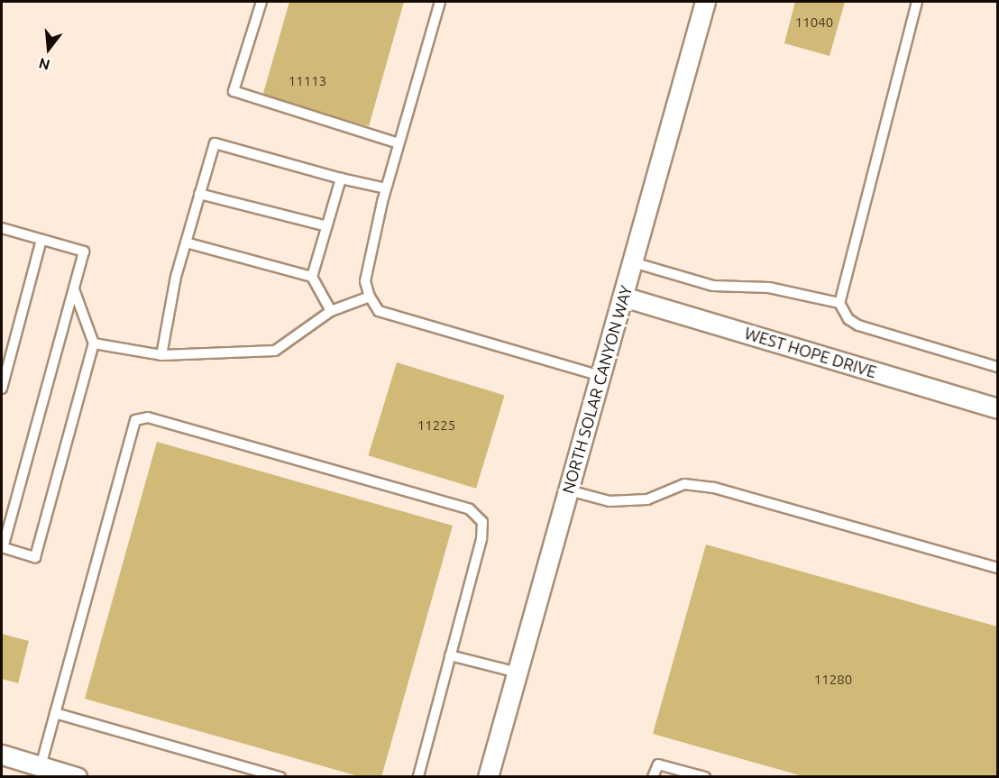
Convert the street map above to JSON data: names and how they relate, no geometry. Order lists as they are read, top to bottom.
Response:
{
  "streets": {
    "street": ["WEST HOPE DRIVE", "NORTH SOLAR CANYON WAY"]
  },
  "crossings": [
    ["WEST HOPE DRIVE", "NORTH SOLAR CANYON WAY"]
  ],
  "house_numbers": [
    "11040",
    "11113",
    "11225",
    "11280"
  ],
  "north": "bottom"
}
